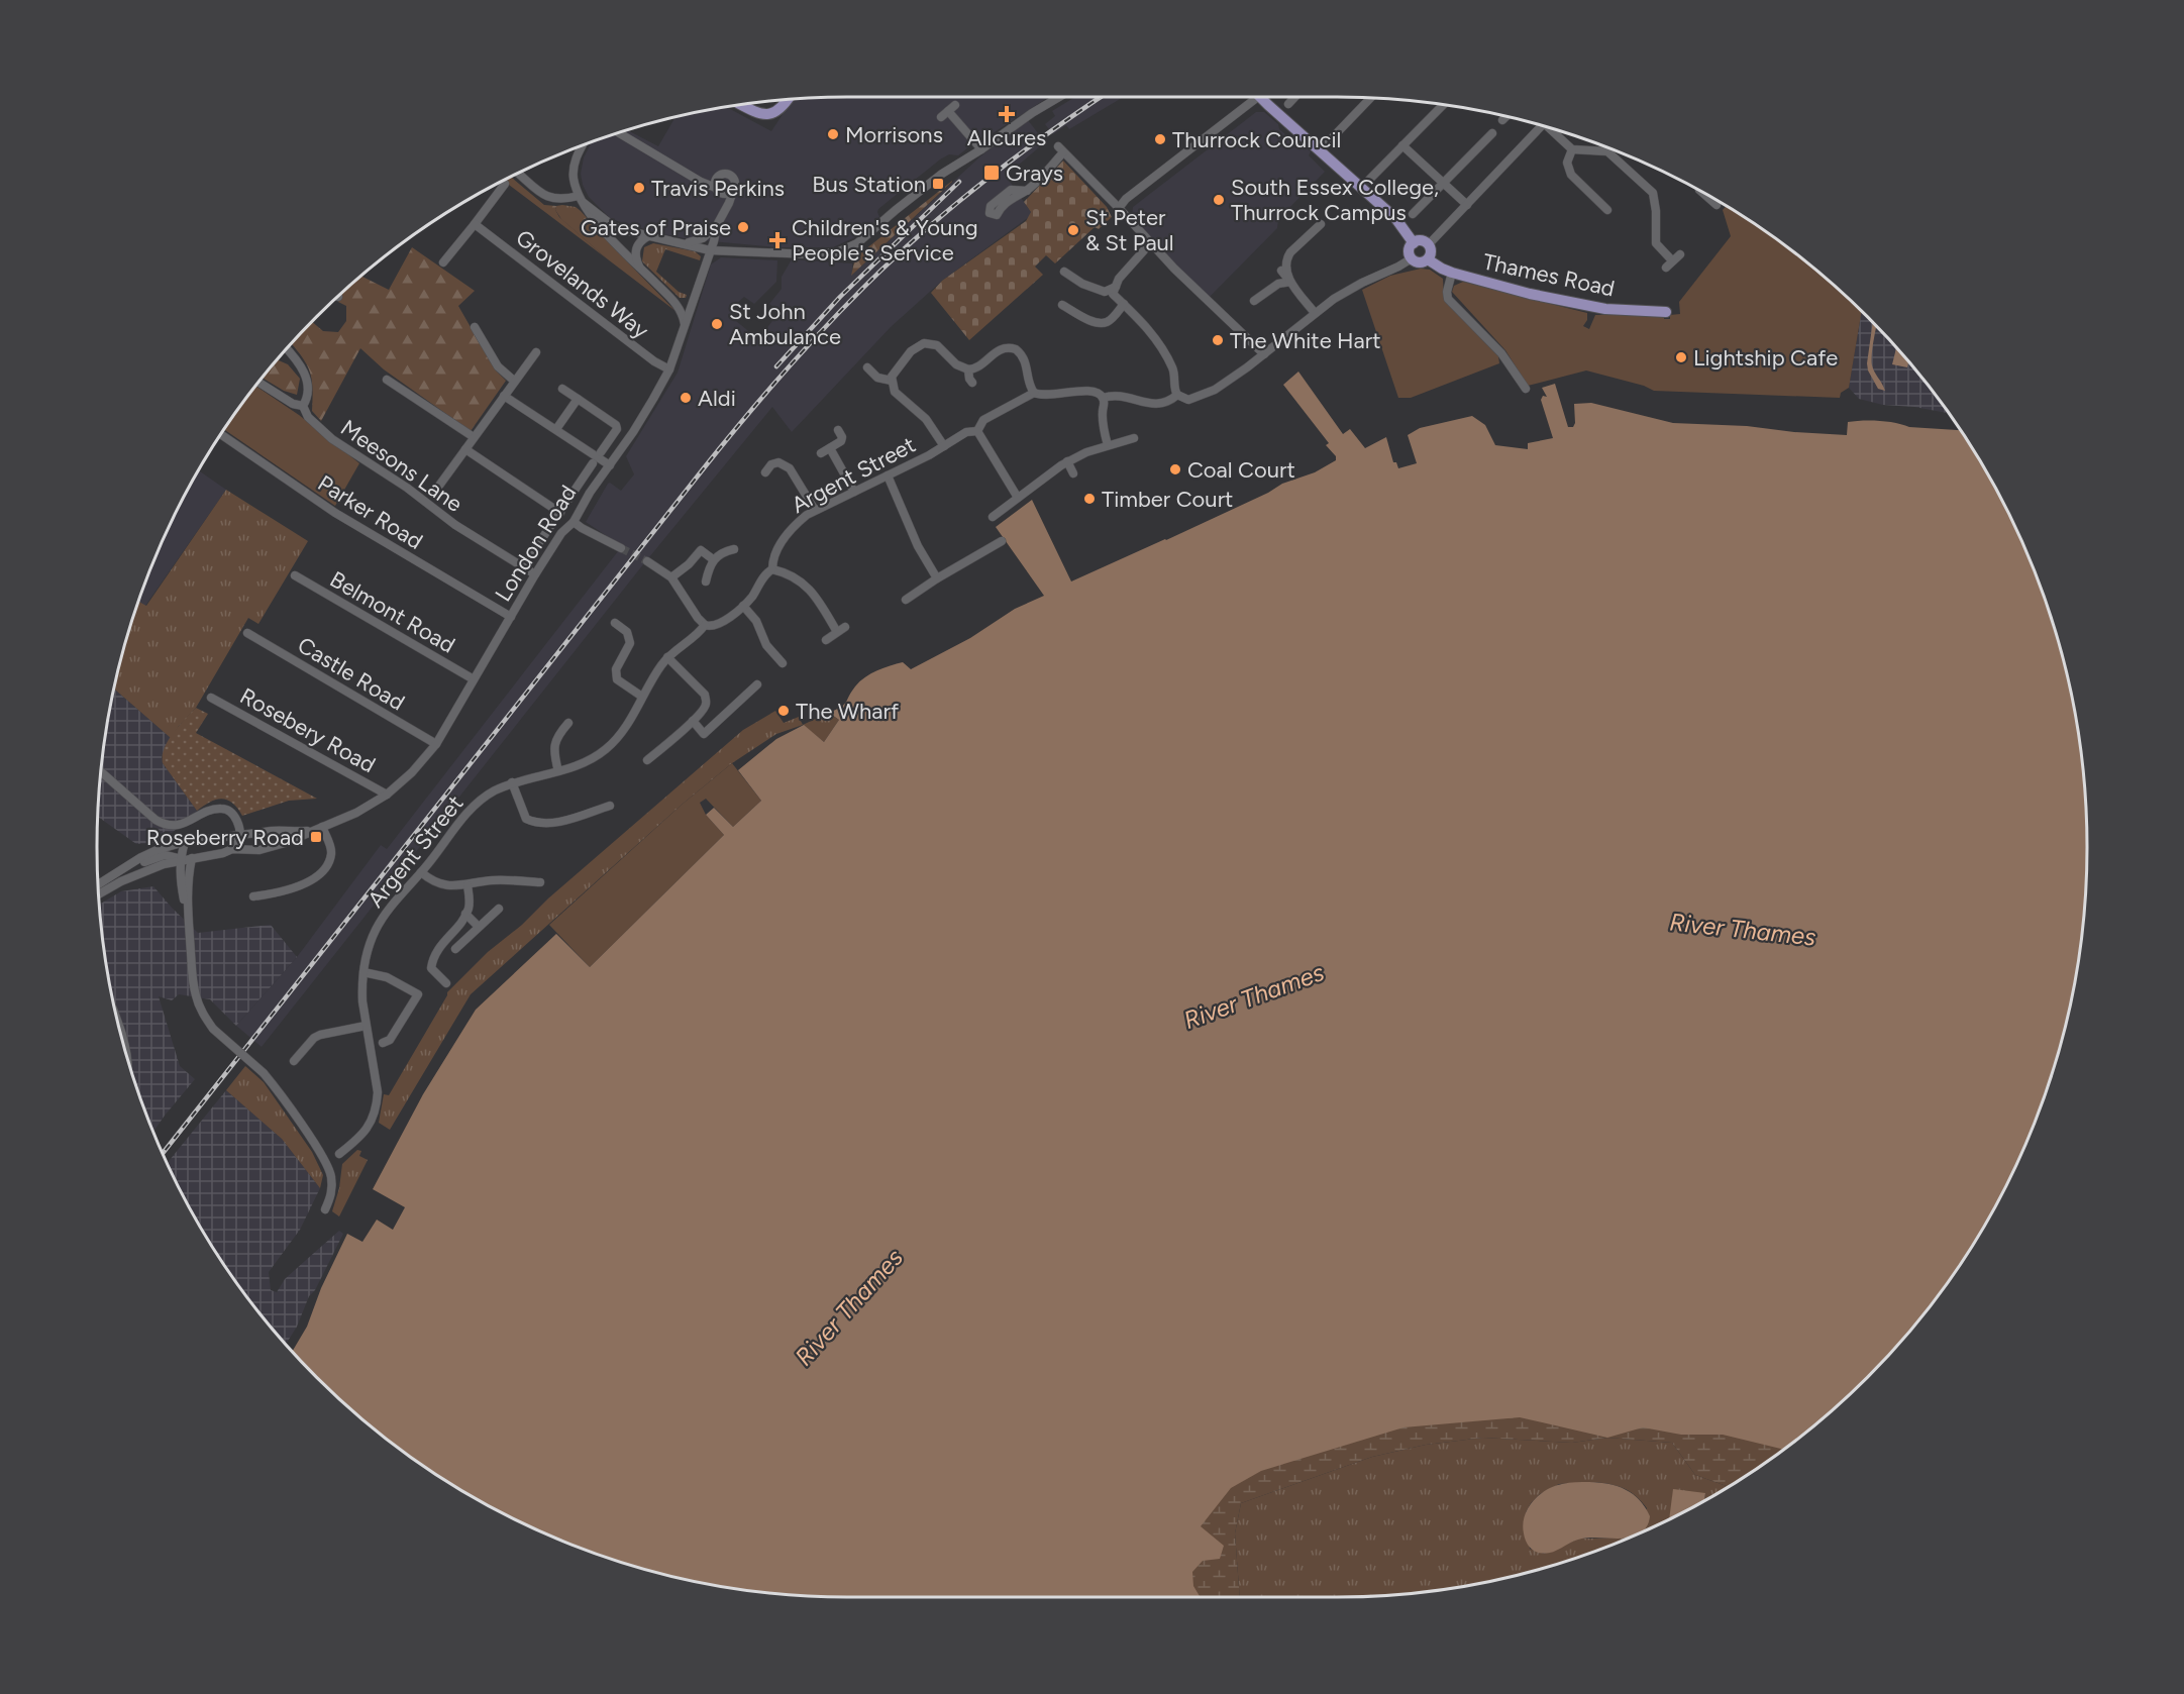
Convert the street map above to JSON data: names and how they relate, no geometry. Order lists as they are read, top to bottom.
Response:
{
  "streets": {
    "main road": ["Thames Road"],
    "street": [
      "Grovelands Way",
      "Meesons Lane",
      "Argent Street",
      "Parker Road",
      "London Road",
      "Belmont Road",
      "Castle Road",
      "Rosebery Road"
    ]
  },
  "crossings": [
    ["Grovelands Way", "London Road"],
    ["Meesons Lane", "London Road"],
    ["Parker Road", "London Road"],
    ["London Road", "Belmont Road"],
    ["London Road", "Castle Road"],
    ["London Road", "Rosebery Road"]
  ],
  "water": ["River Thames"],
  "places": {
    "health": ["Allcures", "Children's & Young People's Service"],
    "other": [
      "Morrisons",
      "Thurrock Council",
      "Travis Perkins",
      "South Essex College, Thurrock Campus",
      "Gates of Praise",
      "St Peter & St Paul",
      "St John Ambulance",
      "The White Hart",
      "Lightship Cafe",
      "Aldi",
      "Coal Court",
      "Timber Court",
      "The Wharf"
    ],
    "transit": ["Grays", "Bus Station", "Roseberry Road"]
  }
}
